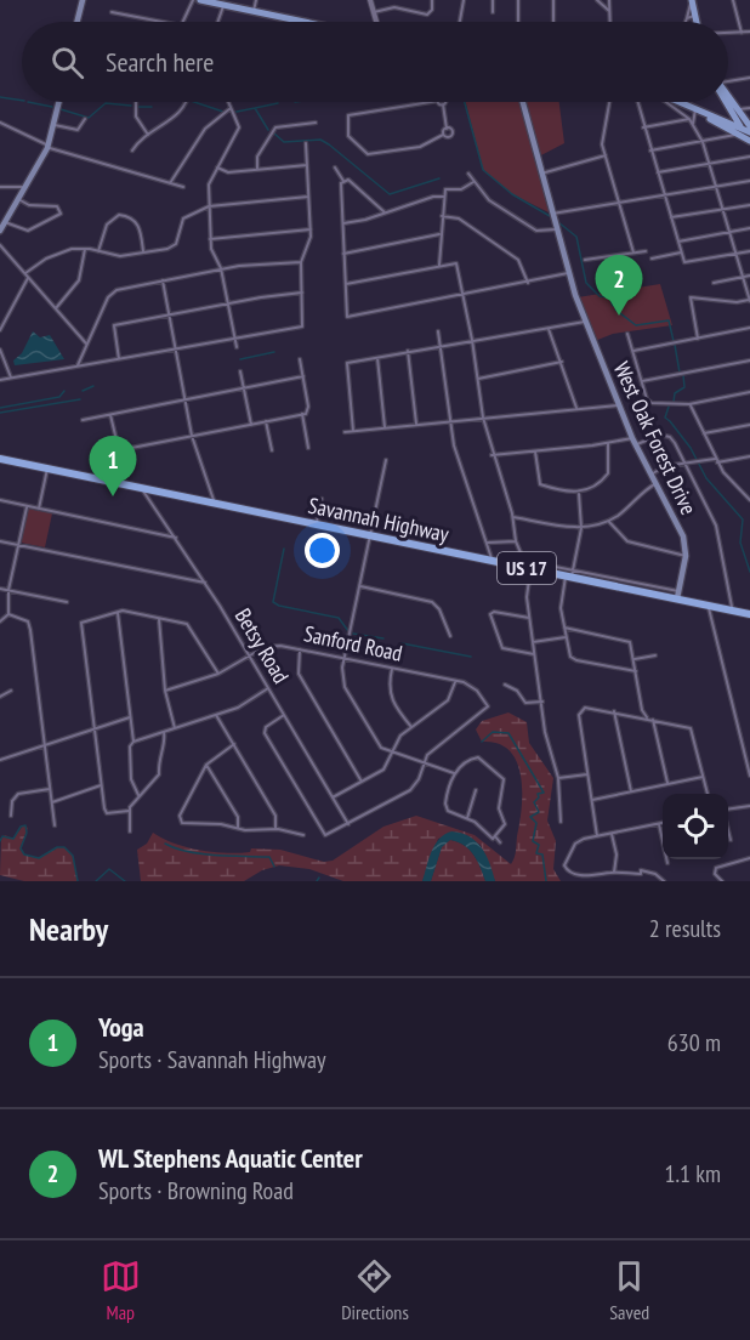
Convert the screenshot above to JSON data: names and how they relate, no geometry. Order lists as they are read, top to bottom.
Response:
{
  "streets": {
    "highway": ["Savannah Highway", "US 17"],
    "main road": ["West Oak Forest Drive"],
    "street": ["Sanford Road", "Betsy Road"]
  },
  "crossings": [
    ["West Oak Forest Drive", "Savannah Highway"],
    ["Savannah Highway", "Betsy Road"],
    ["Sanford Road", "Betsy Road"]
  ],
  "page": {
    "search": "Search here",
    "pins": ["2", "1"],
    "heading": ["Nearby", "2 results"],
    "list": [
      {
        "mark": "1",
        "name": "Yoga",
        "note": "Sports · Savannah Highway",
        "value": "630 m"
      },
      {
        "mark": "2",
        "name": "WL Stephens Aquatic Center",
        "note": "Sports · Browning Road",
        "value": "1.1 km"
      }
    ],
    "nav": ["Map", "Directions", "Saved"]
  }
}
